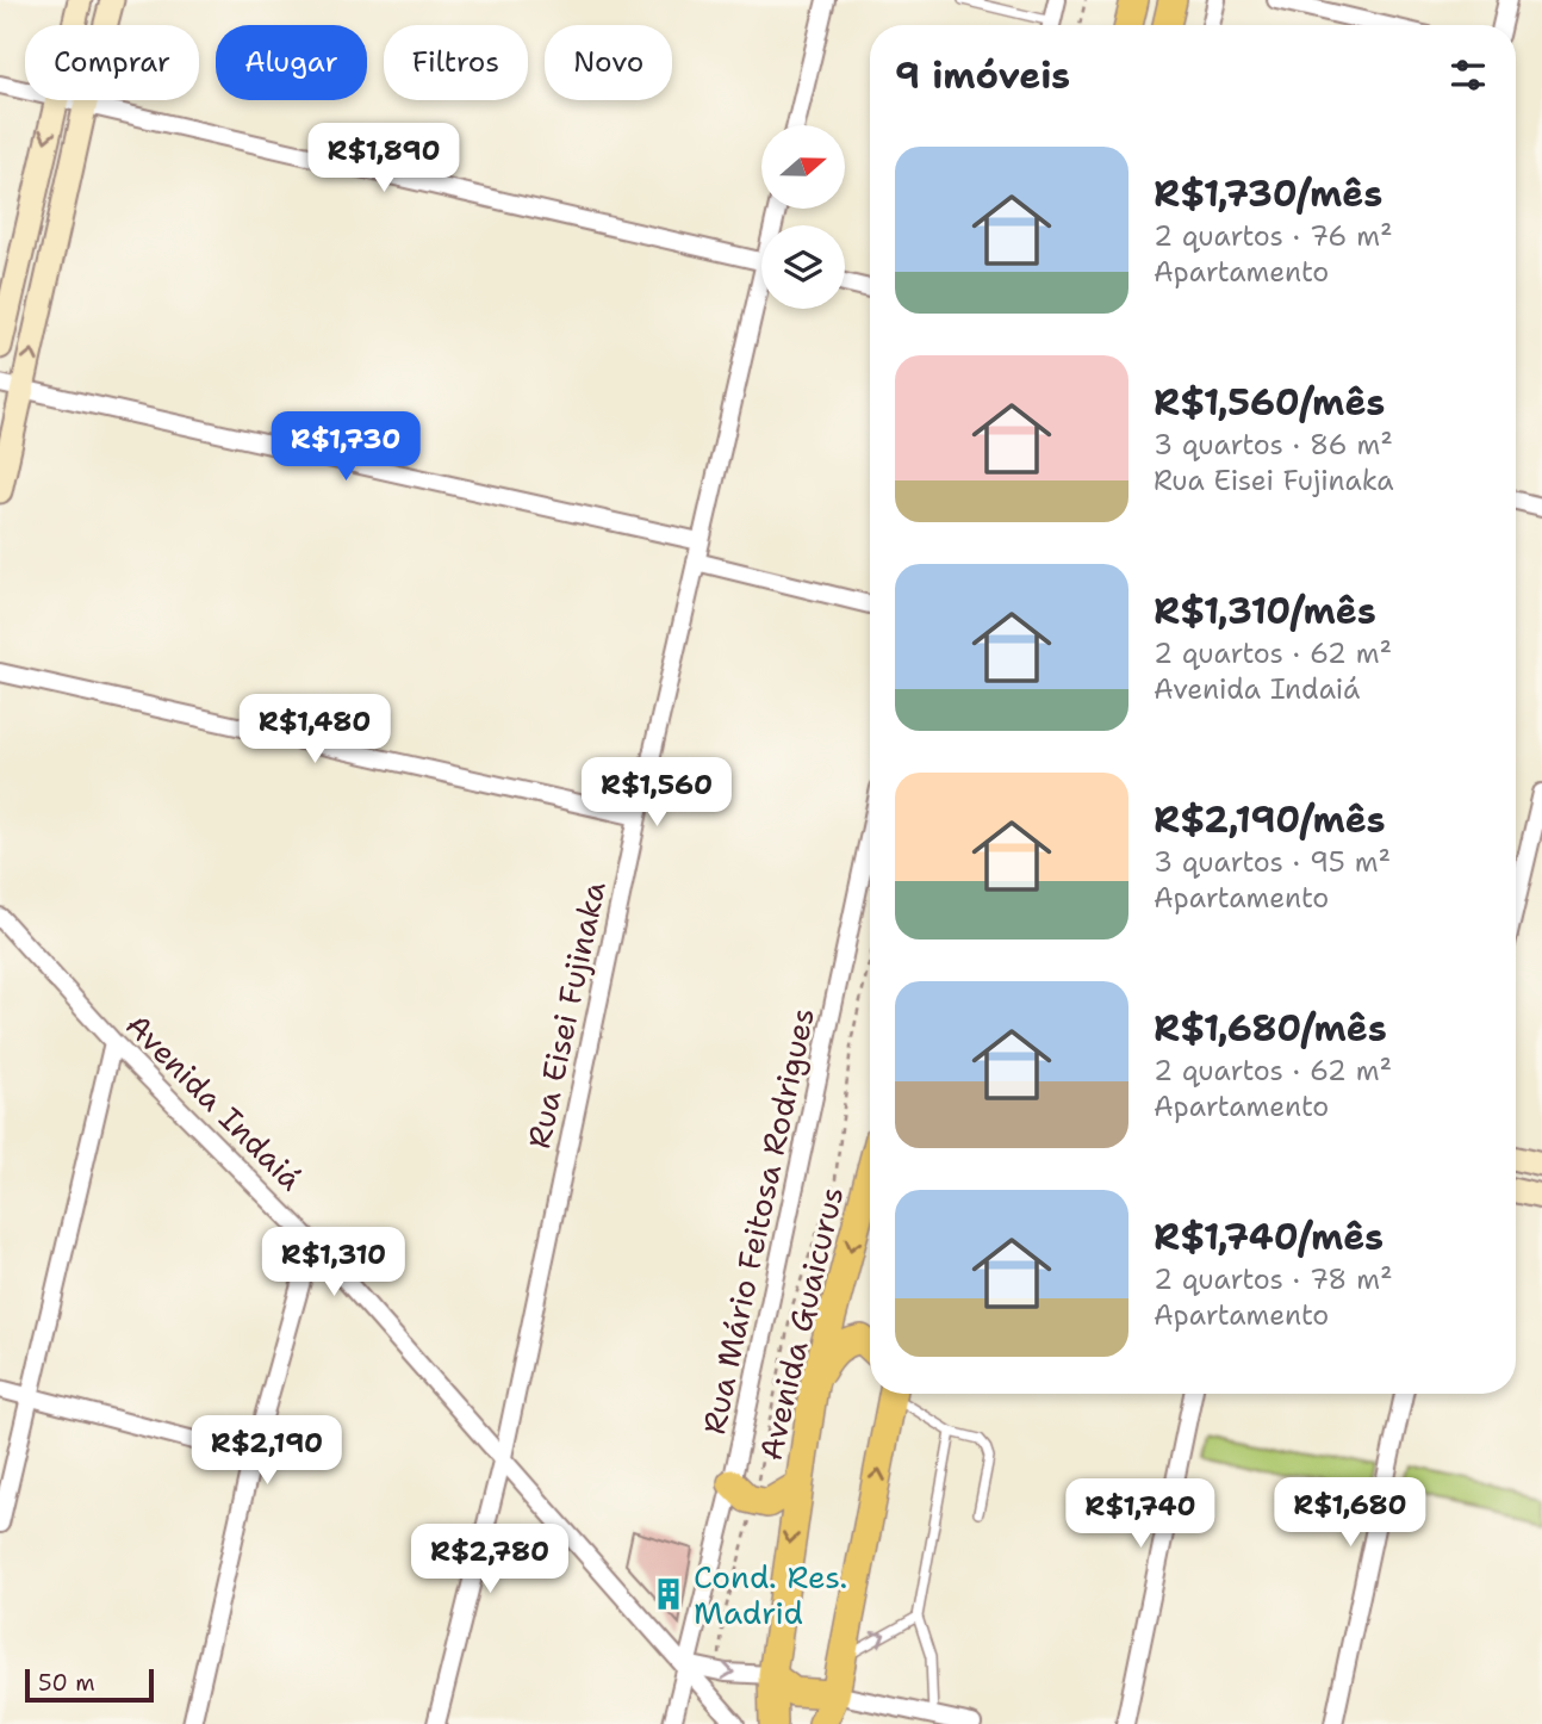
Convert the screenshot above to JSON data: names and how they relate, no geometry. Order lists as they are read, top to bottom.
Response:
{
  "streets": {
    "main road": ["Avenida Guaicurus"],
    "street": ["Rua Eisei Fujinaka", "Avenida Indaiá", "Rua Mário Feitosa Rodrigues"]
  },
  "crossings": [
    ["Rua Eisei Fujinaka", "Avenida Indaiá"],
    ["Avenida Indaiá", "Rua Mário Feitosa Rodrigues"]
  ],
  "places": {
    "building": ["Cond. Res. Madrid"]
  },
  "scale_bar": "50 m",
  "north": "right",
  "page": {
    "chip": [
      "Comprar",
      "Alugar",
      "Filtros",
      "Novo"
    ],
    "heading": "9 imóveis",
    "price": [
      "R$1,890",
      "R$1,730",
      "R$1,480",
      "R$1,560",
      "R$1,310",
      "R$2,190",
      "R$1,680",
      "R$1,740",
      "R$2,780"
    ],
    "list": [
      {
        "name": "R$1,730/mês",
        "note": "2 quartos · 76 m² · Apartamento"
      },
      {
        "name": "R$1,560/mês",
        "note": "3 quartos · 86 m² · Rua Eisei Fujinaka"
      },
      {
        "name": "R$1,310/mês",
        "note": "2 quartos · 62 m² · Avenida Indaiá"
      },
      {
        "name": "R$2,190/mês",
        "note": "3 quartos · 95 m² · Apartamento"
      },
      {
        "name": "R$1,680/mês",
        "note": "2 quartos · 62 m² · Apartamento"
      },
      {
        "name": "R$1,740/mês",
        "note": "2 quartos · 78 m² · Apartamento"
      }
    ],
    "scale": "50 m"
  }
}
